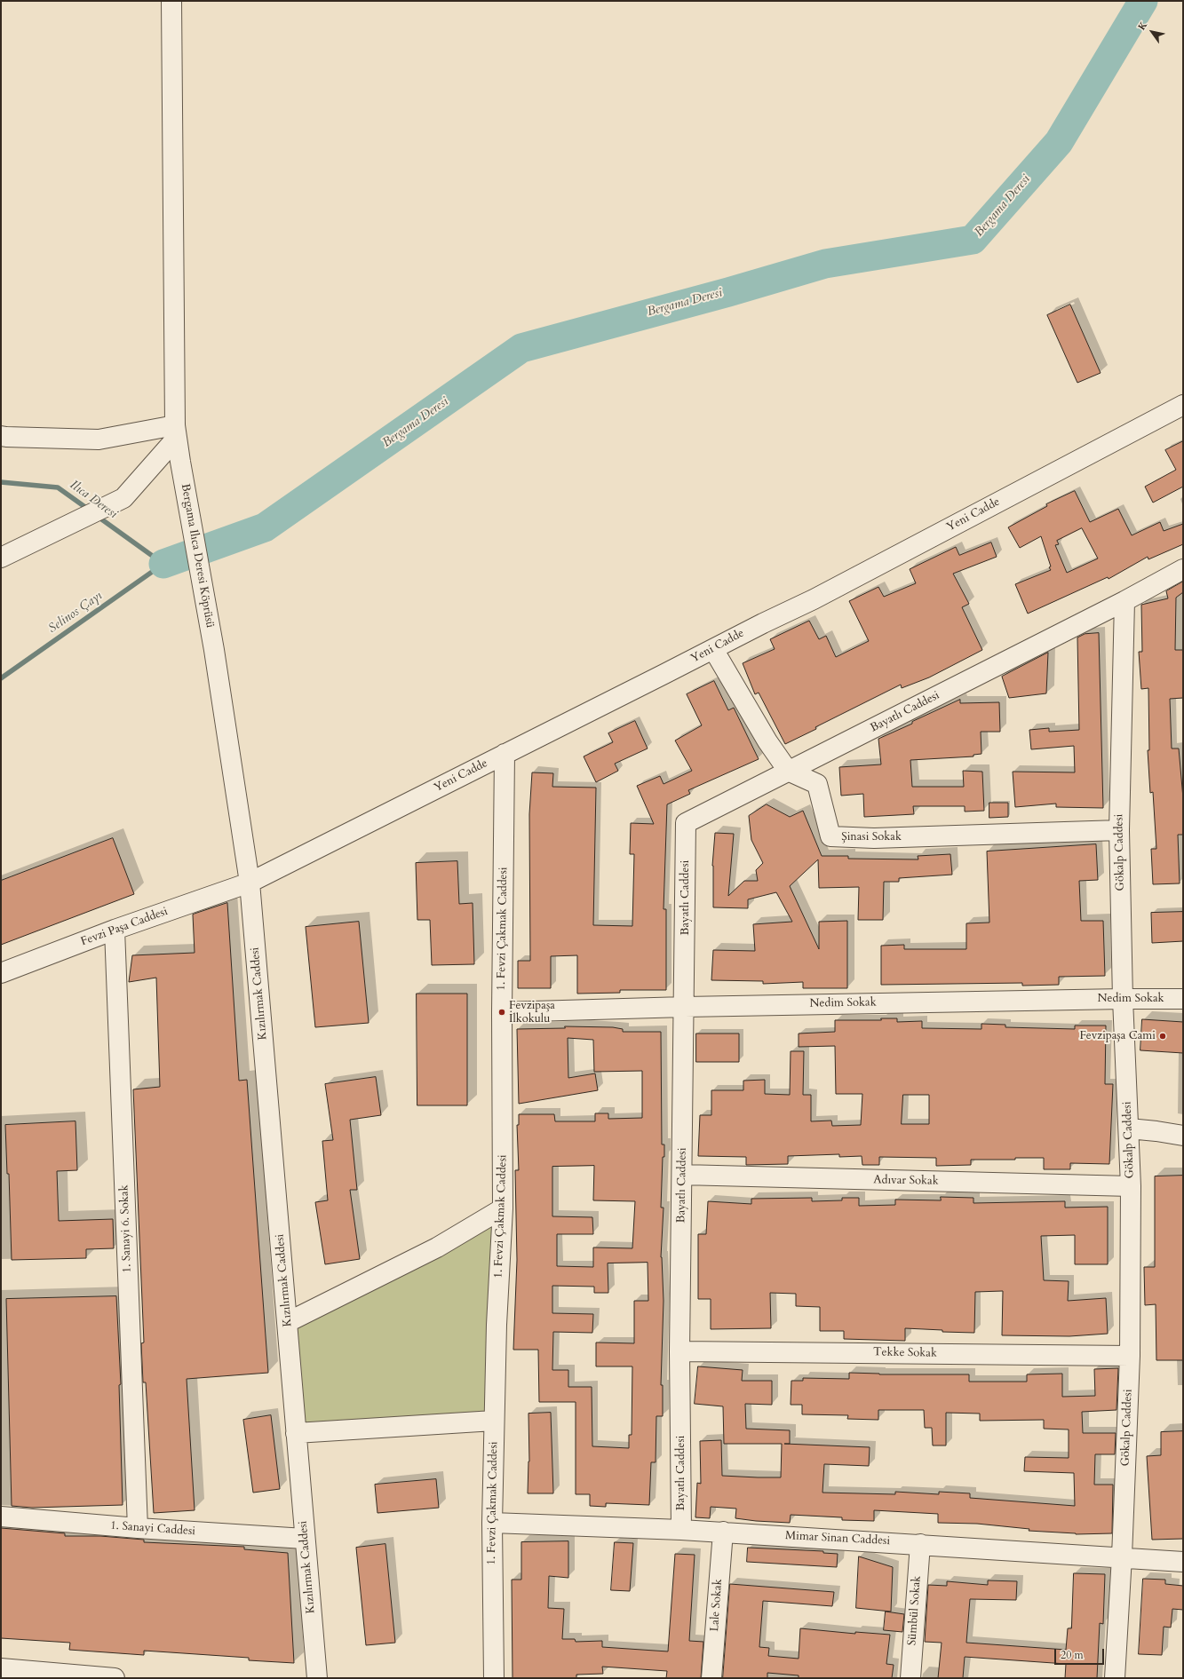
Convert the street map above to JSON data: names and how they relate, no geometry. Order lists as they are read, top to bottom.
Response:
{
  "streets": {
    "street": [
      "Yeni Cadde",
      "Bergama Ilıca Deresi Köprüsü",
      "Bayatlı Caddesi",
      "Şinasi Sokak",
      "Gökalp Caddesi",
      "Fevzi Paşa Caddesi",
      "1. Fevzi Çakmak Caddesi",
      "Kızılırmak Caddesi",
      "Nedim Sokak",
      "Adıvar Sokak",
      "1. Sanayi 6. Sokak",
      "Tekke Sokak",
      "1. Sanayi Caddesi",
      "Mimar Sinan Caddesi",
      "Lale Sokak",
      "Sümbül Sokak"
    ]
  },
  "crossings": [
    ["Yeni Cadde", "Bergama Ilıca Deresi Köprüsü"],
    ["Yeni Cadde", "Fevzi Paşa Caddesi"],
    ["Yeni Cadde", "1. Fevzi Çakmak Caddesi"],
    ["Yeni Cadde", "Kızılırmak Caddesi"],
    ["Bergama Ilıca Deresi Köprüsü", "Fevzi Paşa Caddesi"],
    ["Bergama Ilıca Deresi Köprüsü", "Kızılırmak Caddesi"],
    ["Bayatlı Caddesi", "Şinasi Sokak"],
    ["Bayatlı Caddesi", "Gökalp Caddesi"],
    ["Bayatlı Caddesi", "Nedim Sokak"],
    ["Bayatlı Caddesi", "Adıvar Sokak"],
    ["Bayatlı Caddesi", "Tekke Sokak"],
    ["Bayatlı Caddesi", "Mimar Sinan Caddesi"],
    ["Şinasi Sokak", "Gökalp Caddesi"],
    ["Gökalp Caddesi", "Nedim Sokak"],
    ["Gökalp Caddesi", "Adıvar Sokak"],
    ["Gökalp Caddesi", "Tekke Sokak"],
    ["Gökalp Caddesi", "Mimar Sinan Caddesi"],
    ["Fevzi Paşa Caddesi", "Kızılırmak Caddesi"],
    ["Fevzi Paşa Caddesi", "1. Sanayi 6. Sokak"],
    ["1. Fevzi Çakmak Caddesi", "Nedim Sokak"],
    ["1. Fevzi Çakmak Caddesi", "Mimar Sinan Caddesi"],
    ["Kızılırmak Caddesi", "1. Sanayi Caddesi"],
    ["1. Sanayi 6. Sokak", "1. Sanayi Caddesi"],
    ["Mimar Sinan Caddesi", "Lale Sokak"],
    ["Mimar Sinan Caddesi", "Sümbül Sokak"]
  ],
  "water": ["Bergama Deresi", "Ilıca Deresi", "Selinos Çayı"],
  "places": ["Fevzipaşa İlkokulu", "Fevzipaşa Cami"],
  "scale_bar": "20 m",
  "north": "top left"
}
